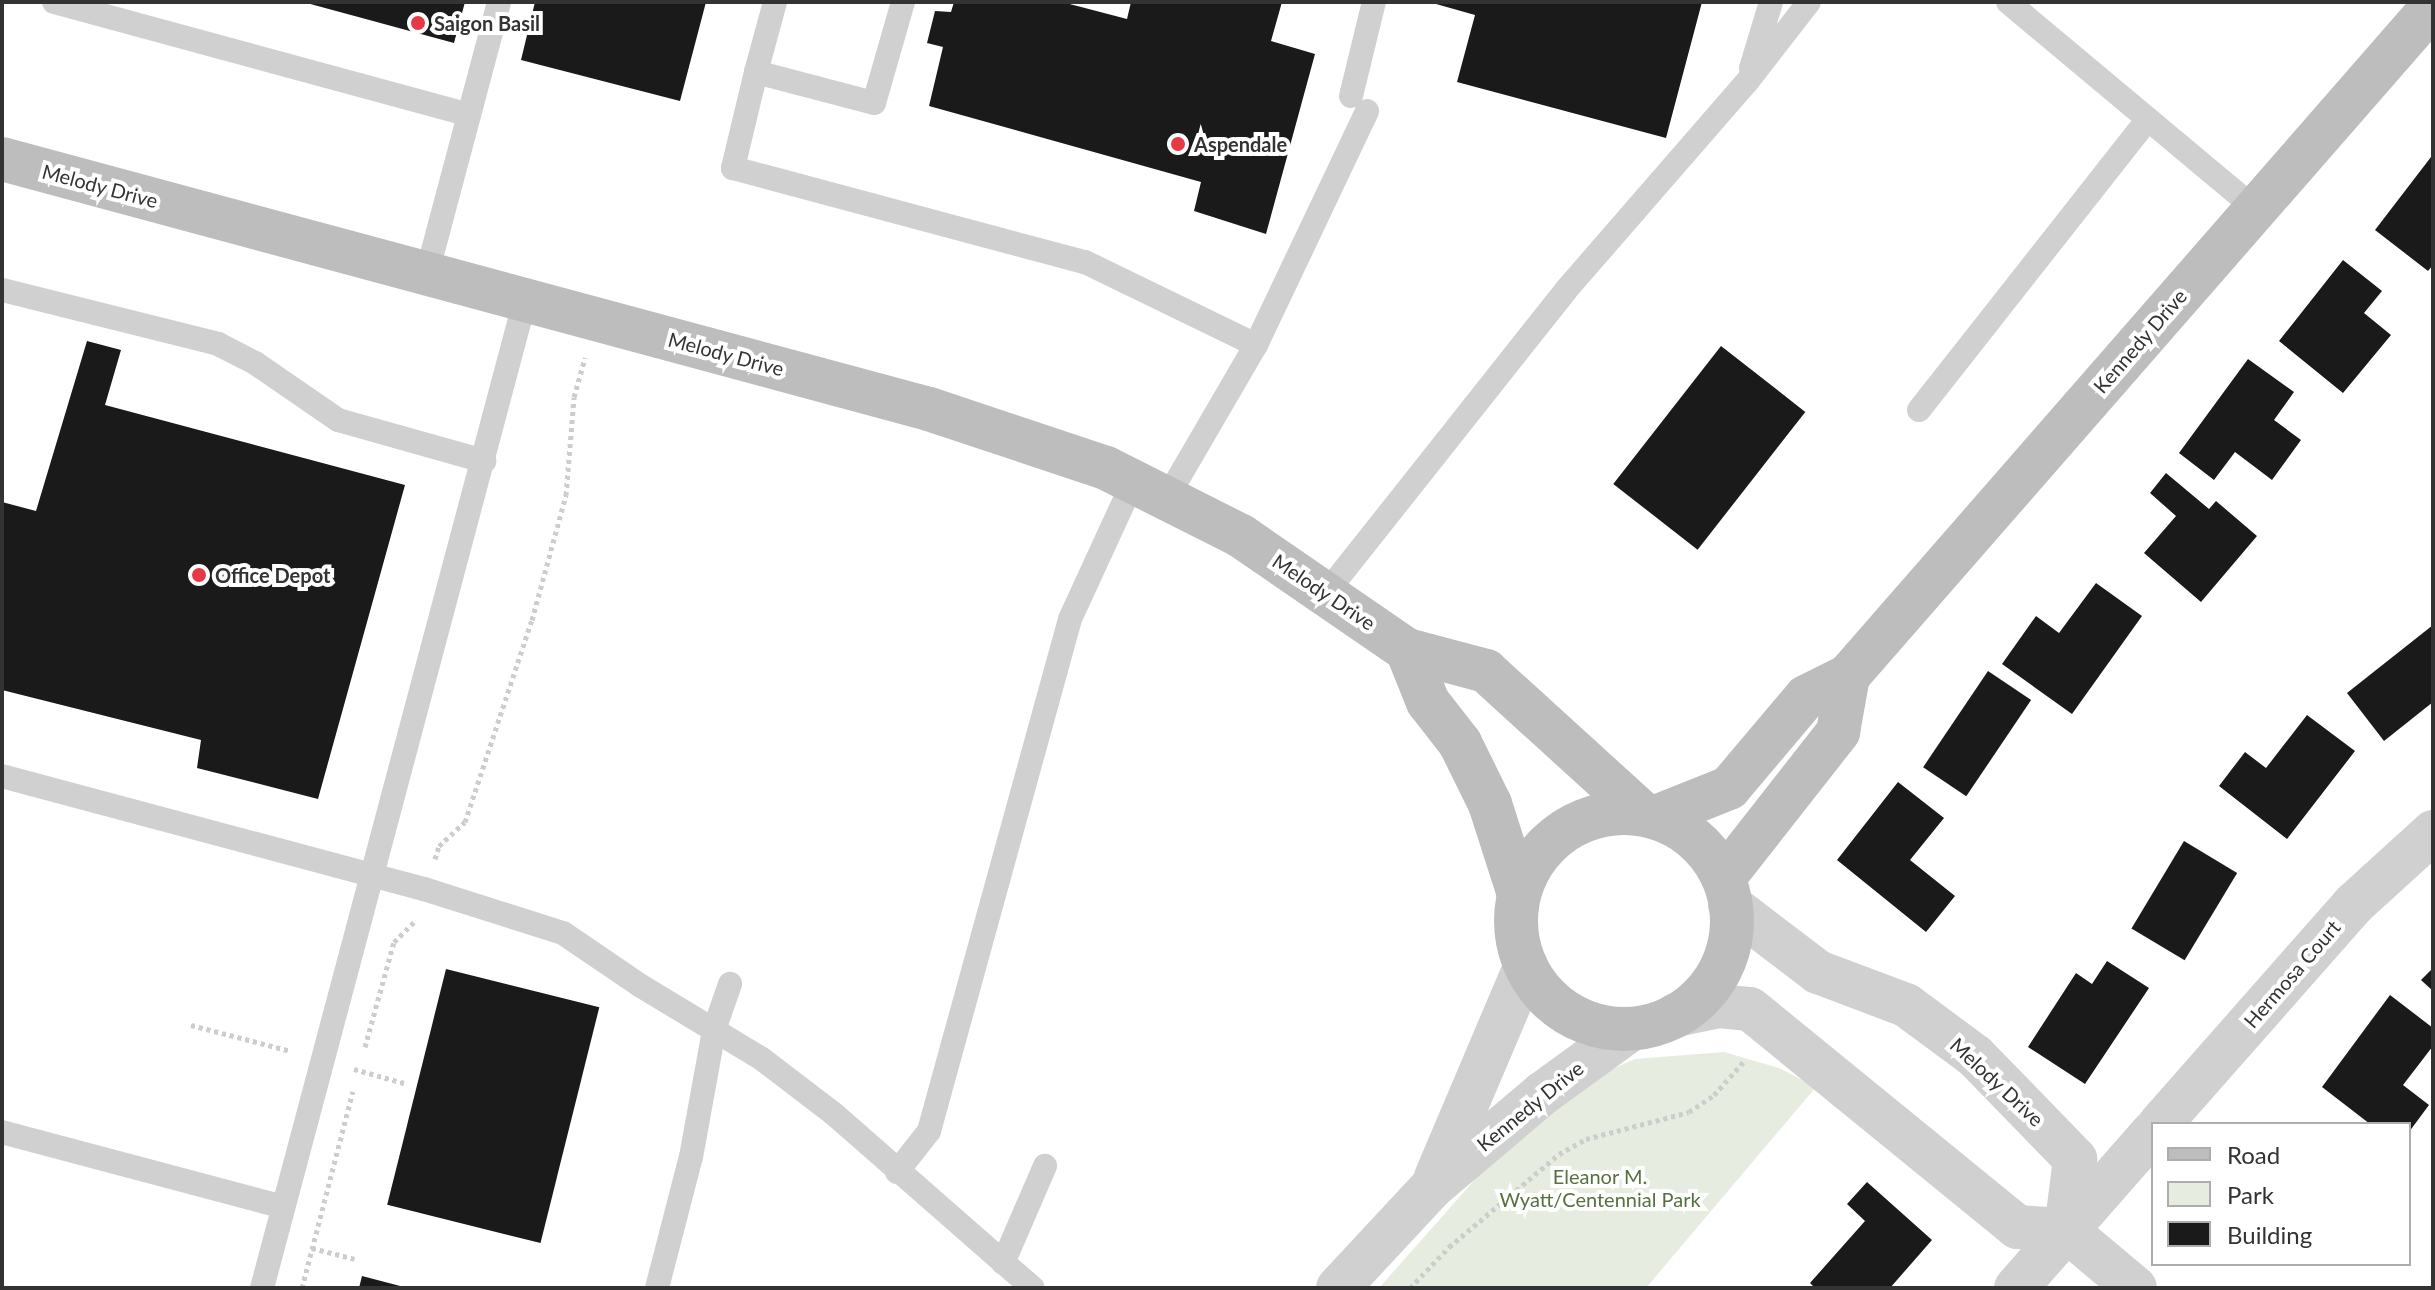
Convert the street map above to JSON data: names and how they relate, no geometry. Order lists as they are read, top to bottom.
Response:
{
  "streets": {
    "street": ["Melody Drive", "Kennedy Drive", "Hermosa Court"]
  },
  "crossings": [
    ["Melody Drive", "Kennedy Drive"]
  ],
  "parks": ["Eleanor M. Wyatt/Centennial Park"],
  "places": ["Saigon Basil", "Aspendale", "Office Depot"],
  "legend": ["Road", "Park", "Building"]
}
